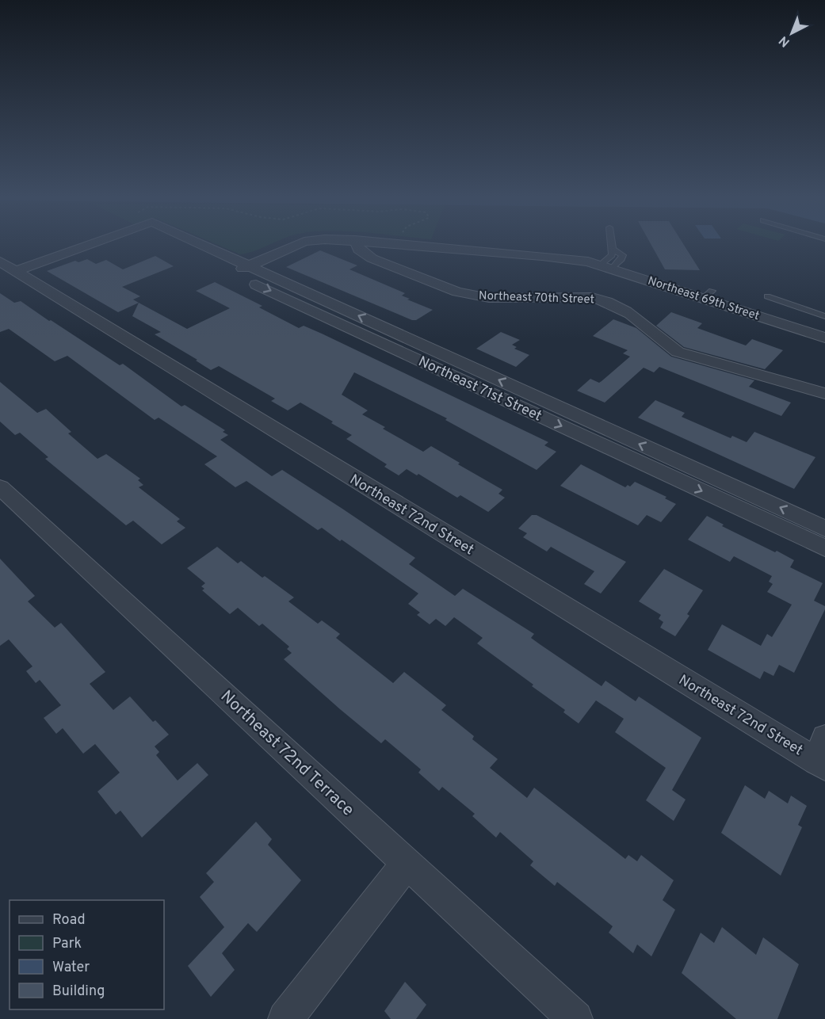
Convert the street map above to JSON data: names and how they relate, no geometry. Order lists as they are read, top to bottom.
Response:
{
  "streets": {
    "street": [
      "Northeast 70th Street",
      "Northeast 69th Street",
      "Northeast 71st Street",
      "Northeast 72nd Street",
      "Northeast 72nd Terrace"
    ]
  },
  "crossings": [
    ["Northeast 69th Street", "Northeast 71st Street"]
  ],
  "legend": [
    "Road",
    "Park",
    "Water",
    "Building"
  ],
  "north": "bottom left"
}
